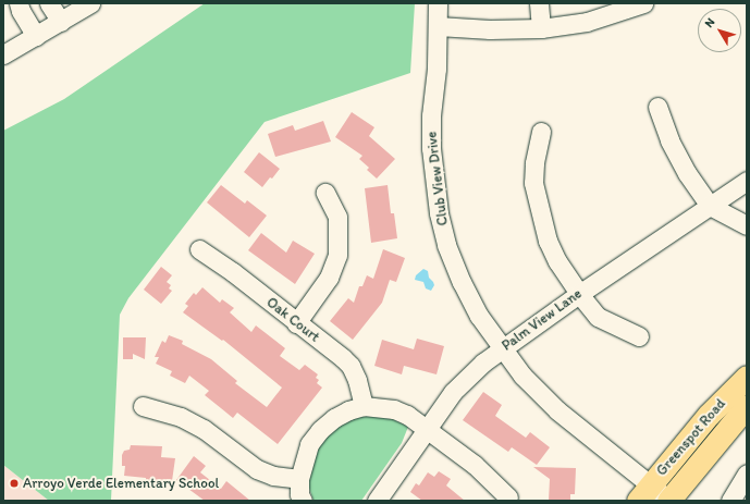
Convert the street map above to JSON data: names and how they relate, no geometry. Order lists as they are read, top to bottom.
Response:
{
  "streets": {
    "main road": ["Greenspot Road"],
    "street": ["Club View Drive", "Oak Court", "Palm View Lane"]
  },
  "crossings": [
    ["Club View Drive", "Palm View Lane"],
    ["Club View Drive", "Greenspot Road"]
  ],
  "places": ["Arroyo Verde Elementary School"],
  "north": "top left"
}
